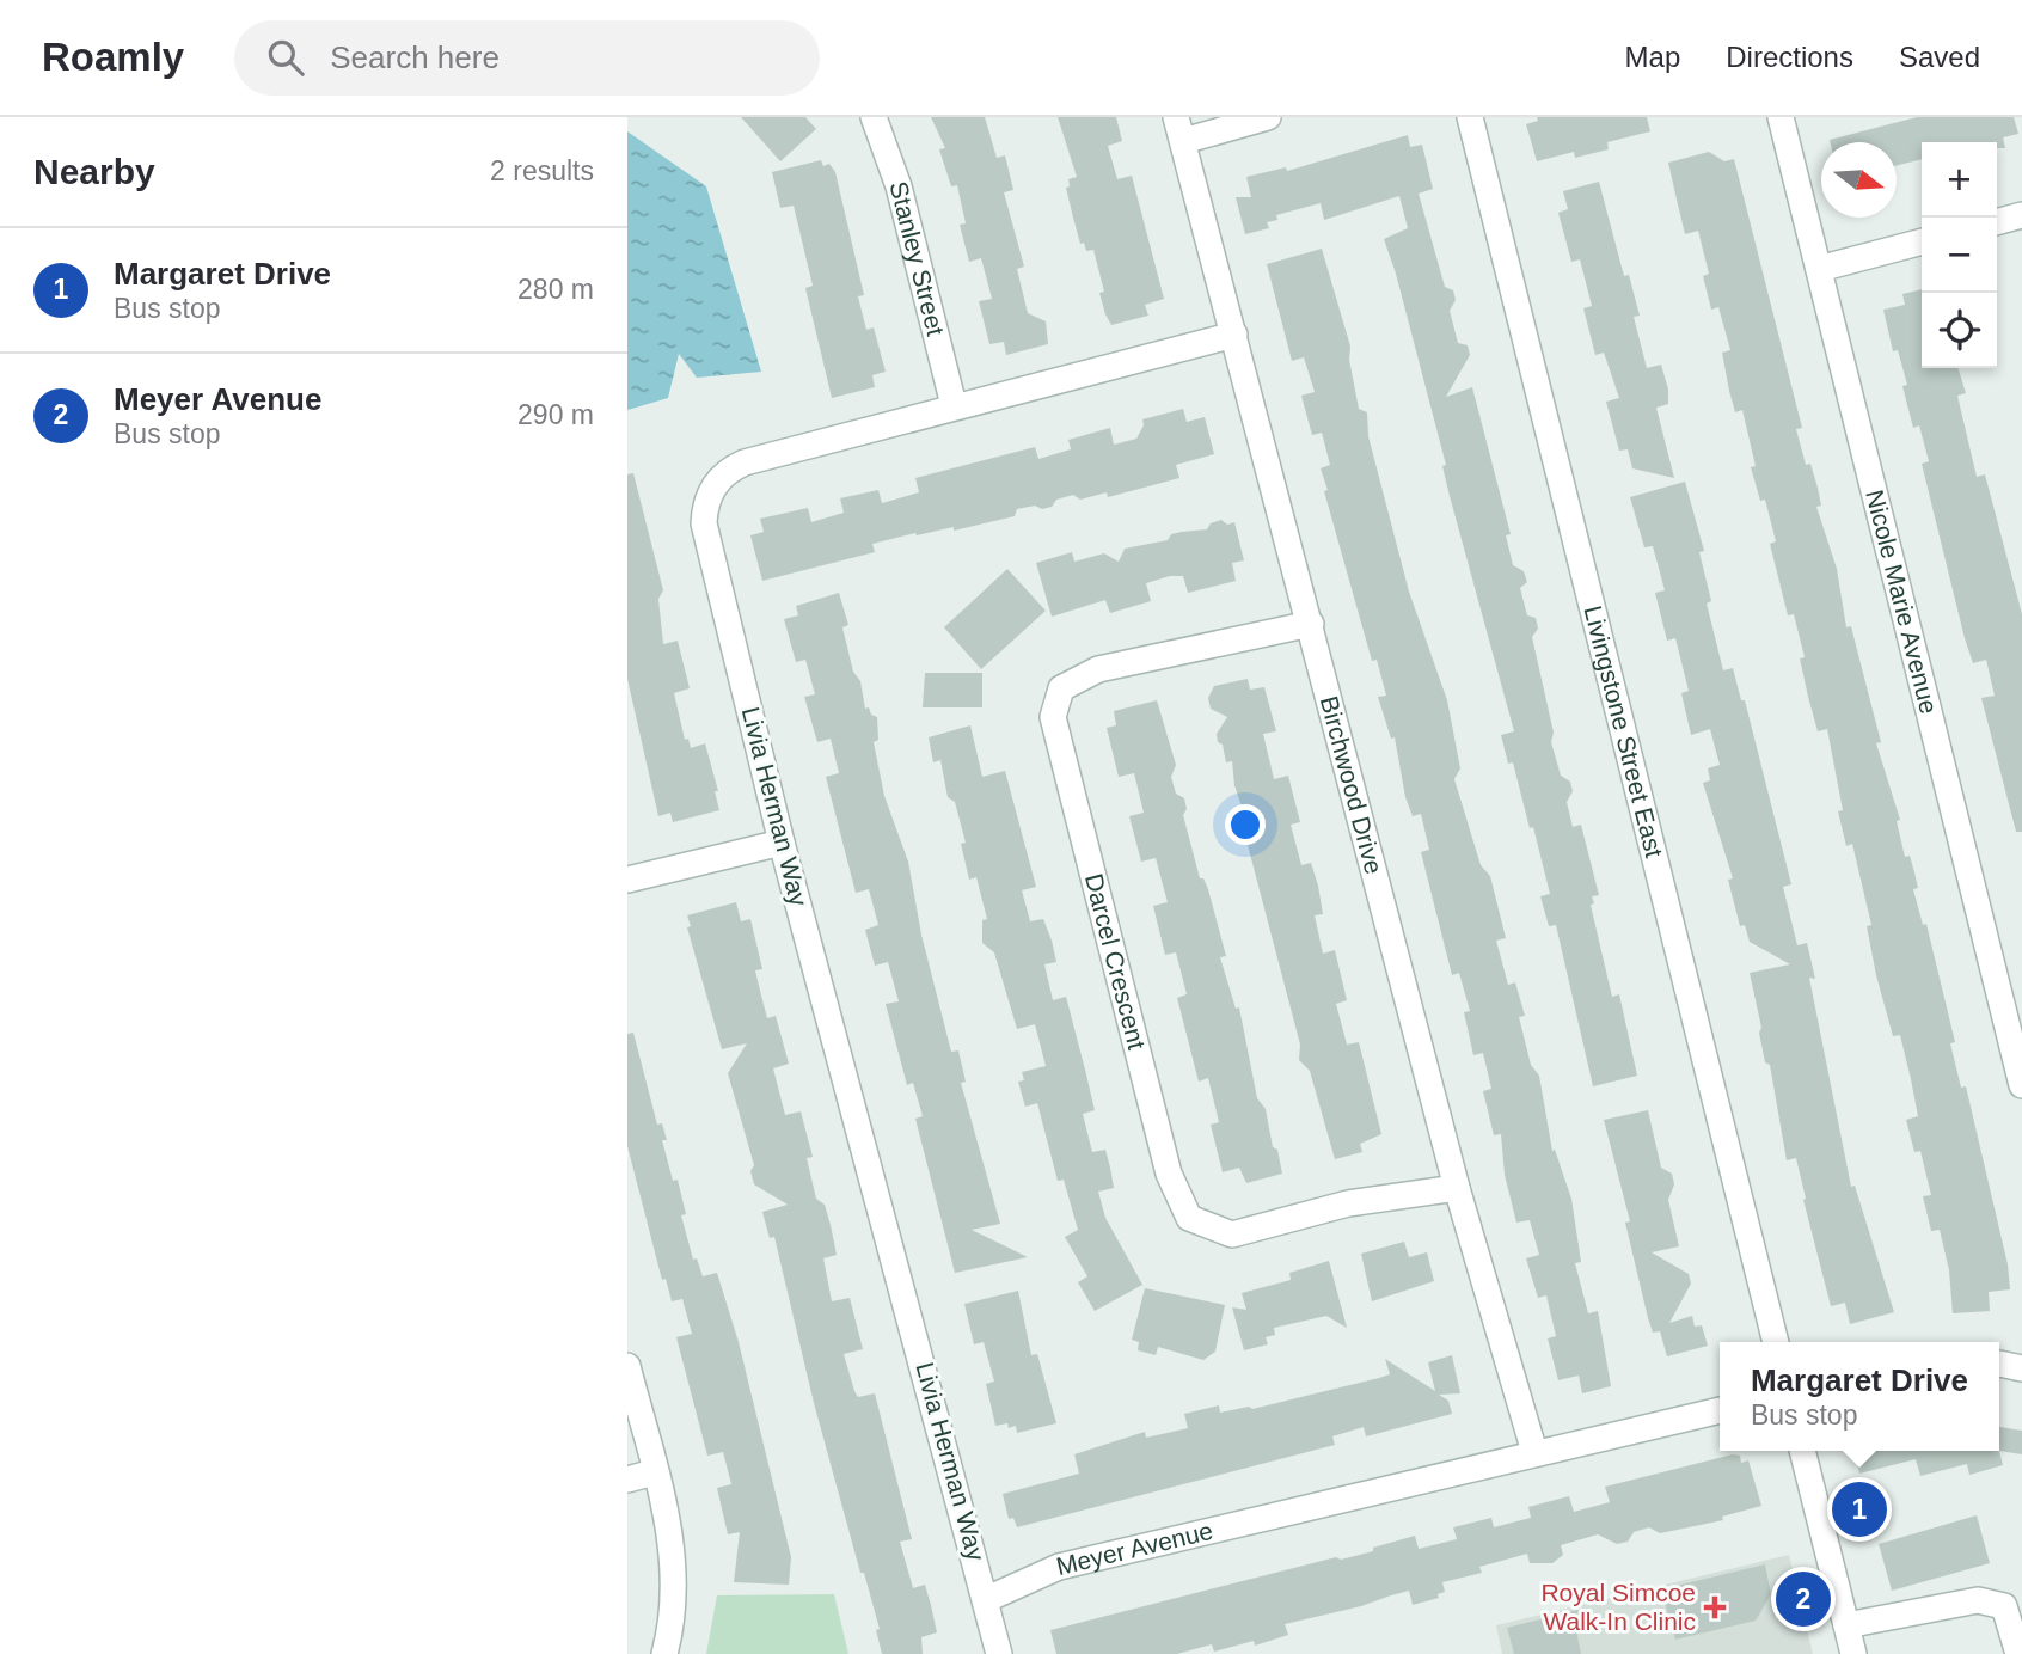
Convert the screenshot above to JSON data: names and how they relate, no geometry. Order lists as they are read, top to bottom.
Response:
{
  "streets": {
    "street": [
      "Stanley Street",
      "Nicole Marie Avenue",
      "Livingstone Street East",
      "Birchwood Drive",
      "Livia Herman Way",
      "Darcel Crescent",
      "Meyer Avenue"
    ]
  },
  "crossings": [
    ["Stanley Street", "Livia Herman Way"],
    ["Birchwood Drive", "Livia Herman Way"],
    ["Birchwood Drive", "Darcel Crescent"],
    ["Birchwood Drive", "Meyer Avenue"],
    ["Livia Herman Way", "Meyer Avenue"]
  ],
  "places": {
    "health": ["Royal Simcoe Walk-In Clinic"]
  },
  "north": "right",
  "page": {
    "header": "Roamly",
    "search": "Search here",
    "nav": ["Map", "Directions", "Saved"],
    "heading": ["Nearby", "2 results"],
    "map_buttons": ["+", "−"],
    "list": [
      {
        "mark": "1",
        "name": "Margaret Drive",
        "note": "Bus stop",
        "value": "280 m"
      },
      {
        "mark": "2",
        "name": "Meyer Avenue",
        "note": "Bus stop",
        "value": "290 m"
      }
    ],
    "popup": ["Margaret Drive", "Bus stop"],
    "pins": ["1", "2"]
  }
}
